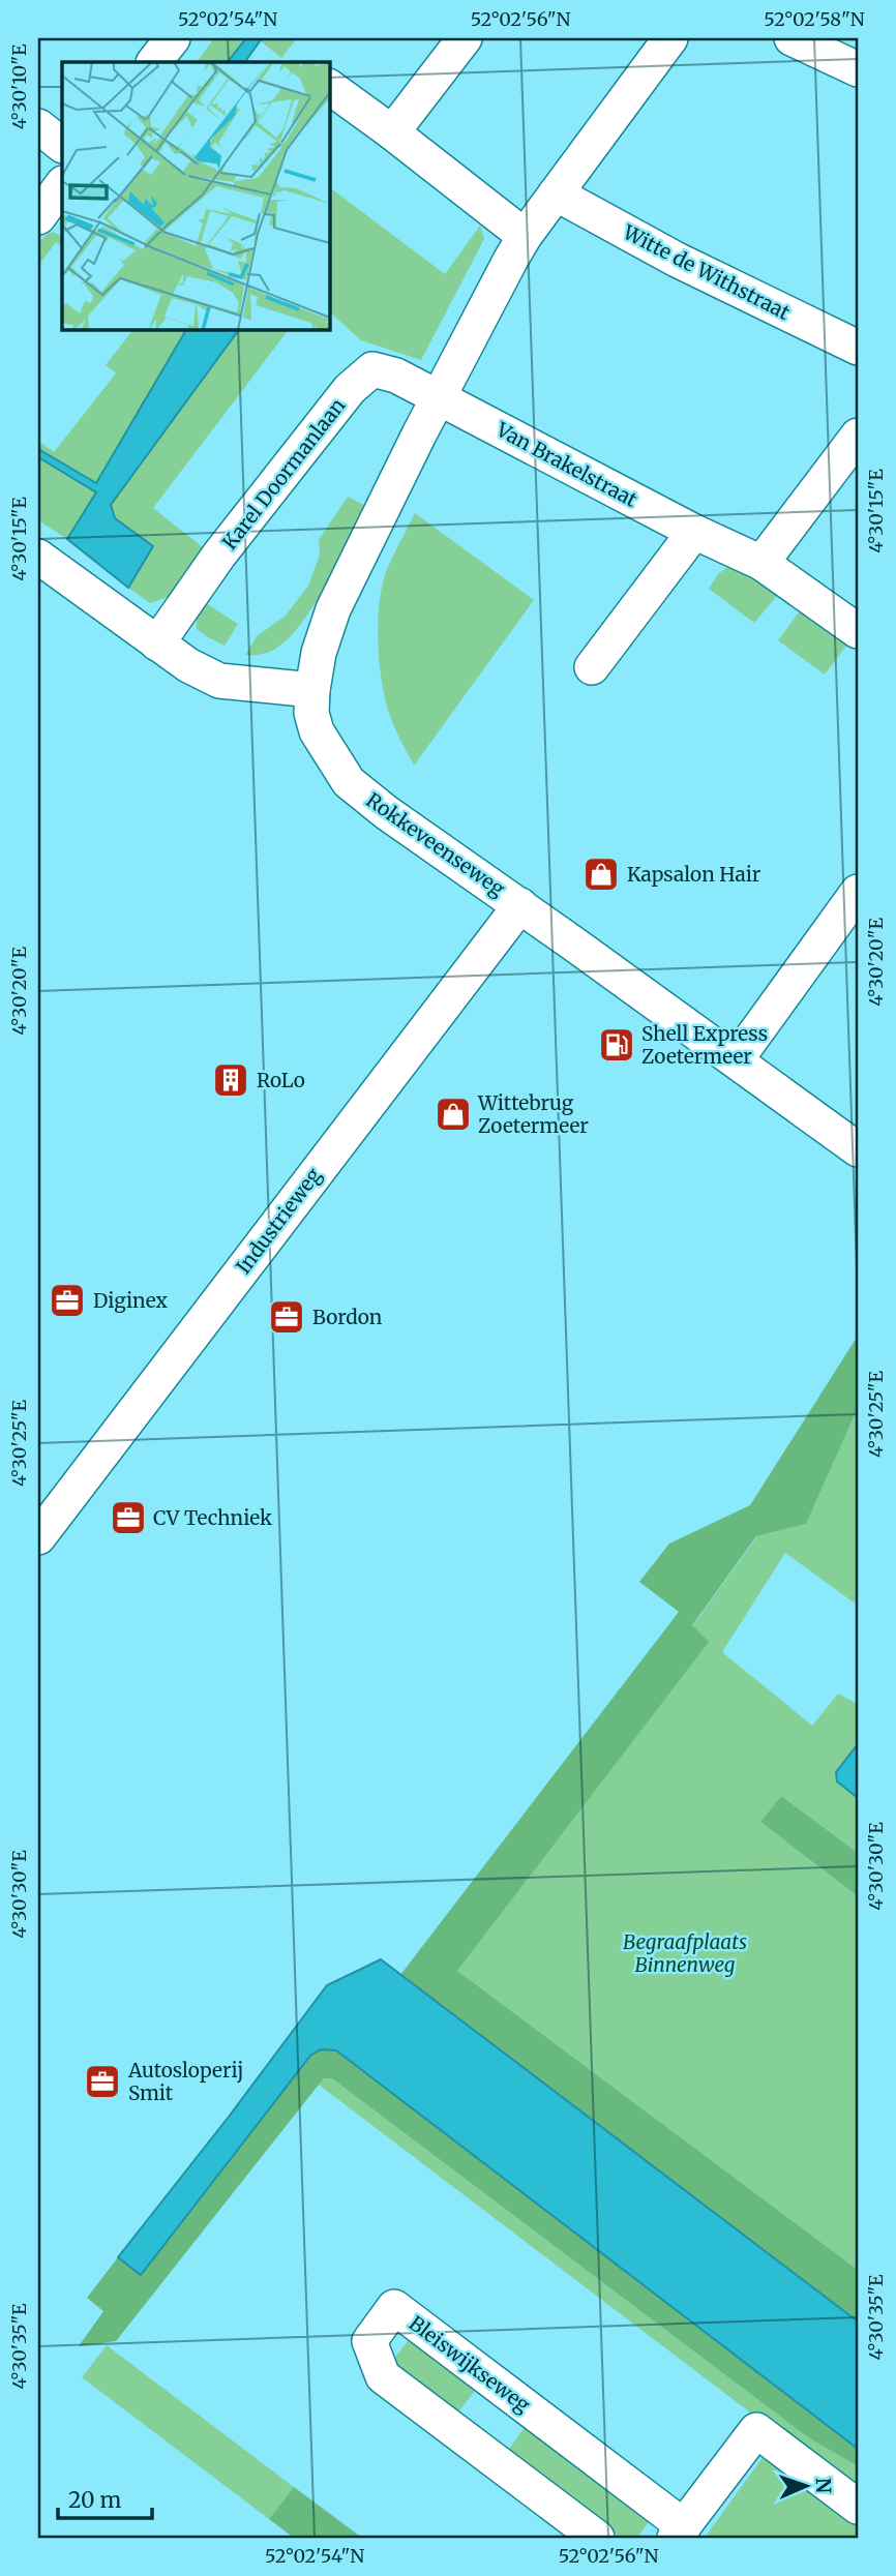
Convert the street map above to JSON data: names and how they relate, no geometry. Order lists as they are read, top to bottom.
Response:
{
  "streets": {
    "street": [
      "Witte de Withstraat",
      "Van Brakelstraat",
      "Karel Doormanlaan",
      "Rokkeveenseweg",
      "Industrieweg",
      "Bleiswijkseweg"
    ]
  },
  "crossings": [
    ["Van Brakelstraat", "Karel Doormanlaan"],
    ["Rokkeveenseweg", "Industrieweg"]
  ],
  "parks": ["Begraafplaats Binnenweg"],
  "places": {
    "shop": ["Kapsalon Hair", "Wittebrug Zoetermeer"],
    "fuel station": ["Shell Express Zoetermeer"],
    "building": ["RoLo"],
    "office": [
      "Diginex",
      "Bordon",
      "CV Techniek",
      "Autosloperij Smit"
    ]
  },
  "scale_bar": "20 m",
  "north": "right",
  "coordinates": [
    "52°02'54\"N",
    "52°02'56\"N",
    "52°02'58\"N",
    "4°30'10\"E",
    "4°30'15\"E",
    "4°30'20\"E",
    "4°30'25\"E",
    "4°30'30\"E",
    "4°30'35\"E"
  ]
}
